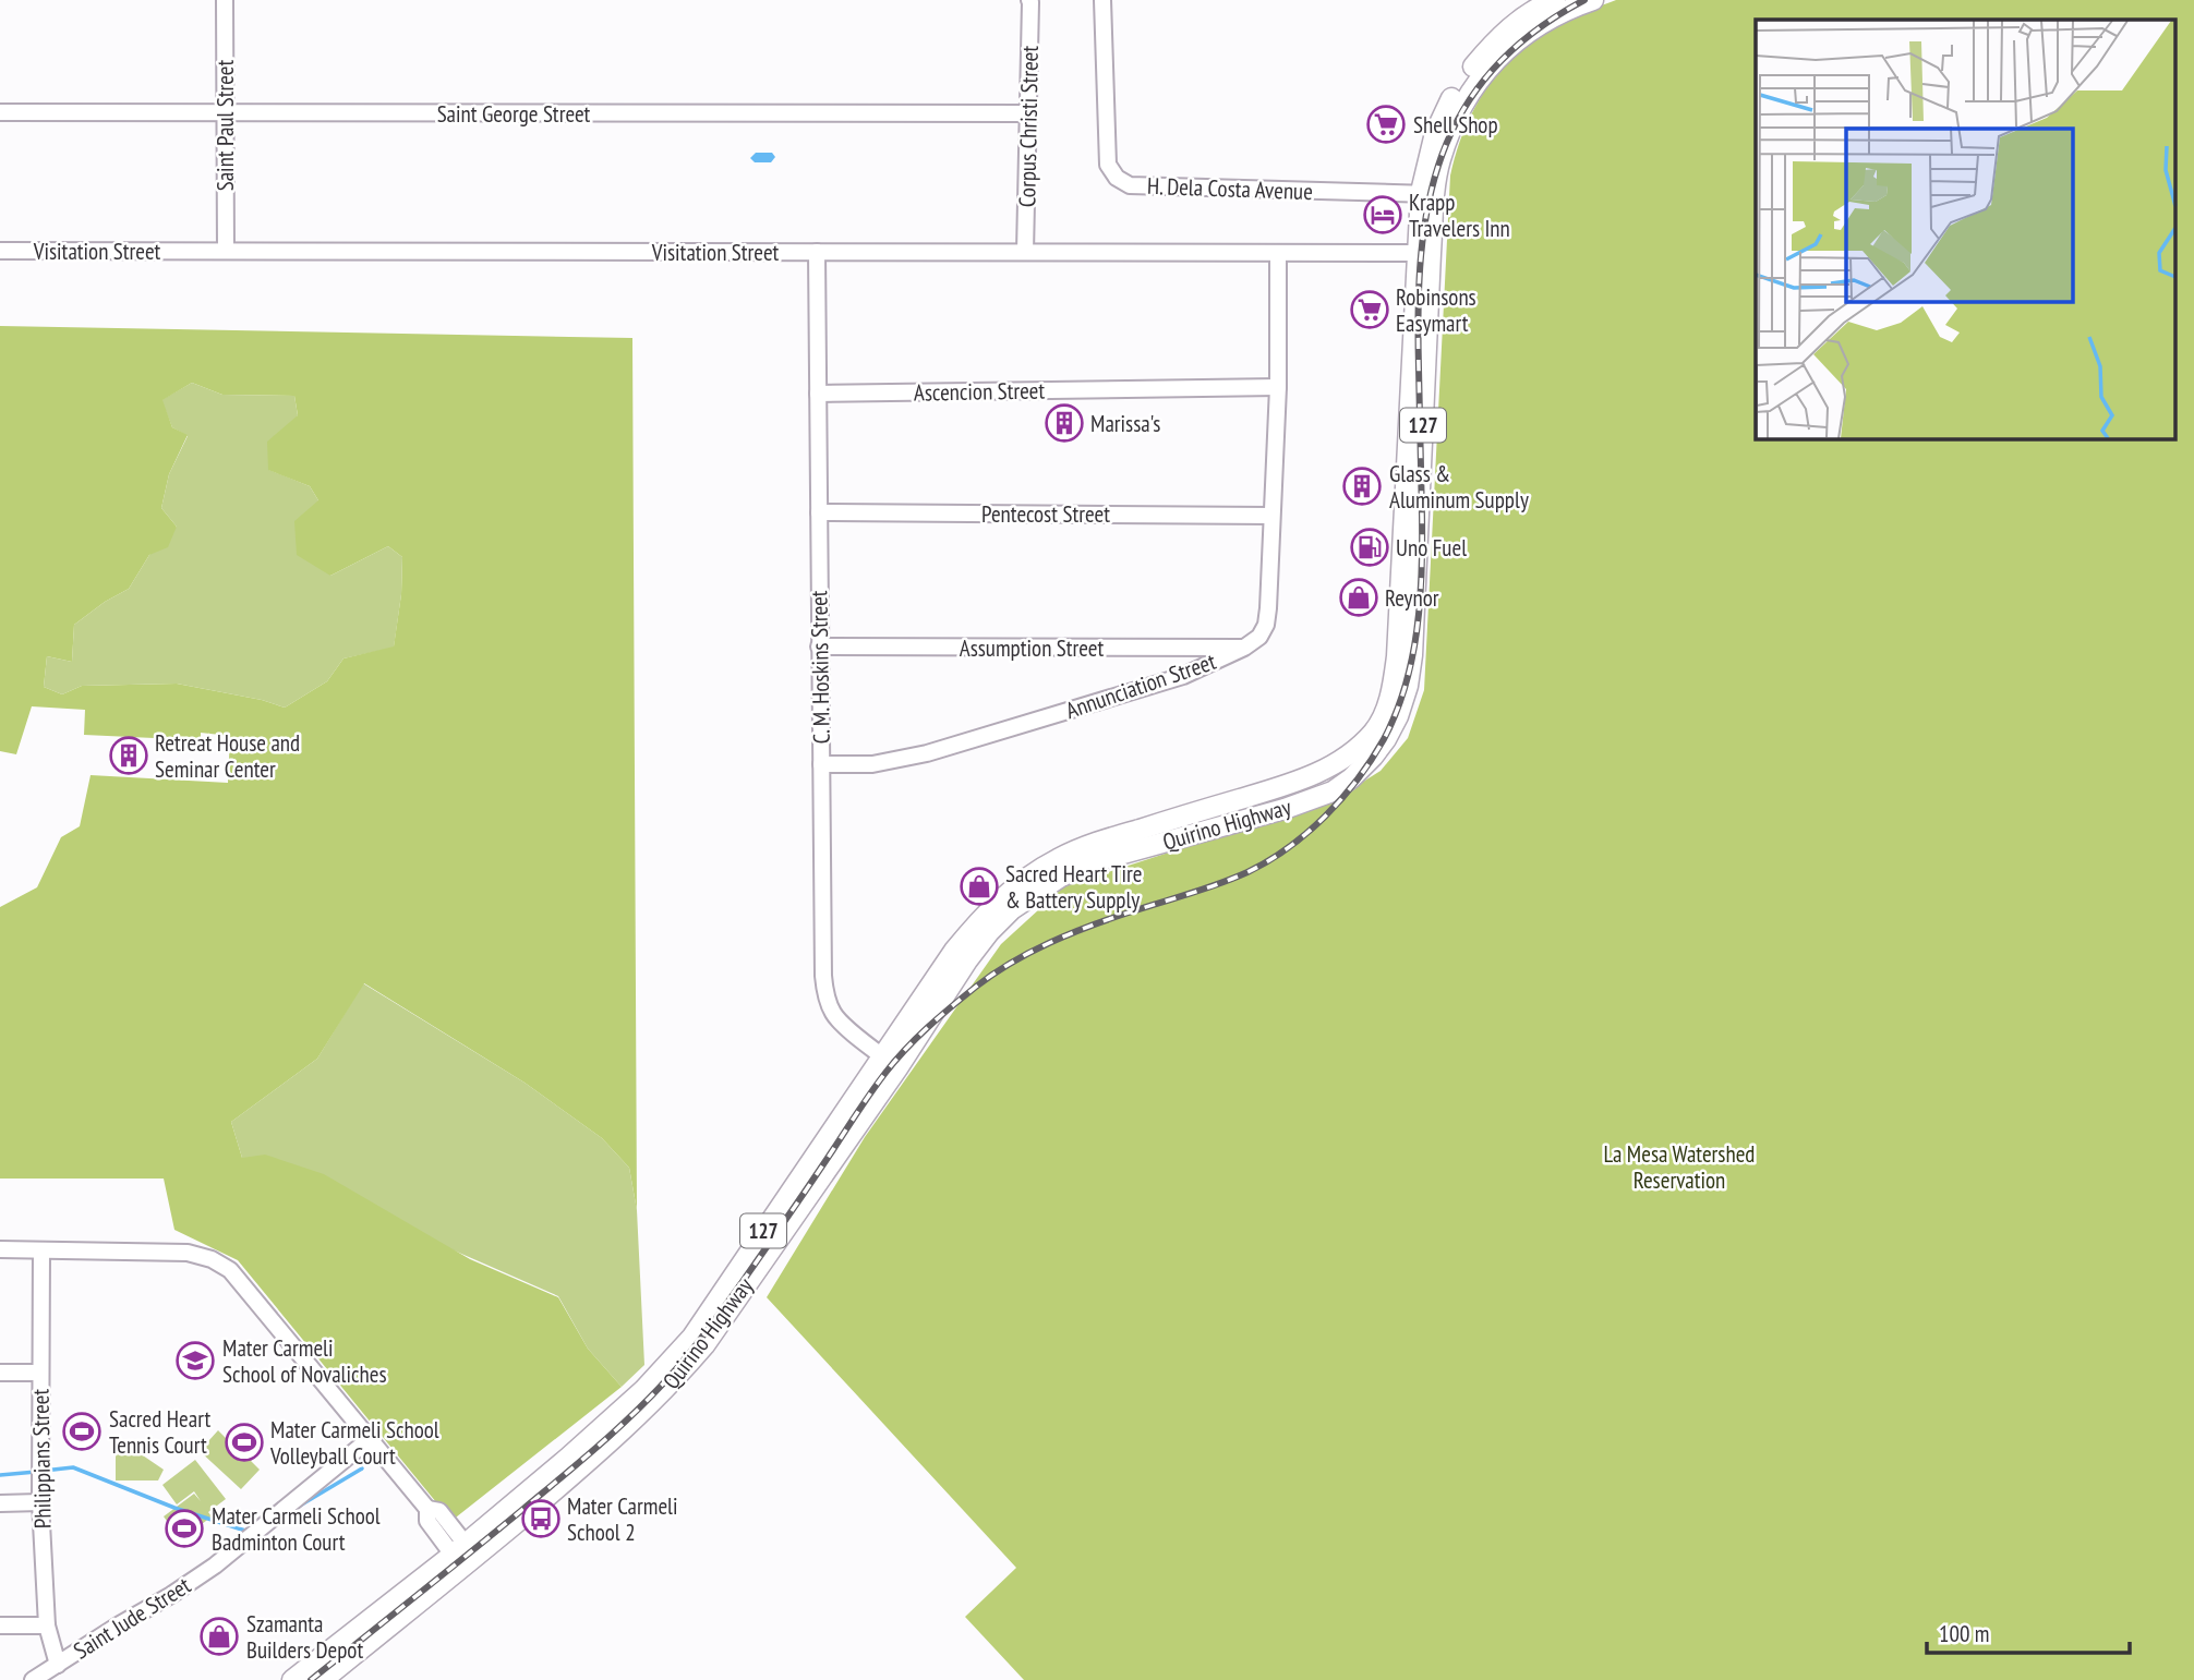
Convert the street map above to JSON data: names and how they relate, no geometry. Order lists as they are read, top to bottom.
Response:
{
  "streets": {
    "main road": ["127", "Quirino Highway"],
    "street": [
      "Saint George Street",
      "Saint Paul Street",
      "Corpus Christi Street",
      "H. Dela Costa Avenue",
      "Visitation Street",
      "Ascencion Street",
      "Pentecost Street",
      "Assumption Street",
      "C. M. Hoskins Street",
      "Annunciation Street",
      "Philippians Street",
      "Saint Jude Street"
    ]
  },
  "crossings": [
    ["Saint George Street", "Saint Paul Street"],
    ["Saint George Street", "Corpus Christi Street"],
    ["Saint Paul Street", "Visitation Street"],
    ["Corpus Christi Street", "Visitation Street"],
    ["H. Dela Costa Avenue", "Quirino Highway"],
    ["Visitation Street", "C. M. Hoskins Street"],
    ["Visitation Street", "Annunciation Street"],
    ["Visitation Street", "Quirino Highway"],
    ["Ascencion Street", "C. M. Hoskins Street"],
    ["Ascencion Street", "Annunciation Street"],
    ["Pentecost Street", "C. M. Hoskins Street"],
    ["Pentecost Street", "Annunciation Street"],
    ["Assumption Street", "C. M. Hoskins Street"],
    ["Assumption Street", "Annunciation Street"],
    ["C. M. Hoskins Street", "Annunciation Street"],
    ["C. M. Hoskins Street", "Quirino Highway"],
    ["Philippians Street", "Saint Jude Street"]
  ],
  "parks": ["La Mesa Watershed Reservation"],
  "places": {
    "supermarket": ["Shell Shop", "Robinsons Easymart"],
    "hotel": ["Krapp Travelers Inn"],
    "building": ["Marissa's", "Glass & Aluminum Supply", "Retreat House and Seminar Center"],
    "fuel station": ["Uno Fuel"],
    "shop": ["Reynor", "Sacred Heart Tire & Battery Supply", "Szamanta Builders Depot"],
    "school or university": ["Mater Carmeli School of Novaliches"],
    "sports": ["Sacred Heart Tennis Court", "Mater Carmeli School Volleyball Court", "Mater Carmeli School Badminton Court"],
    "bus stop": ["Mater Carmeli School 2"]
  },
  "scale_bar": "100 m"
}
